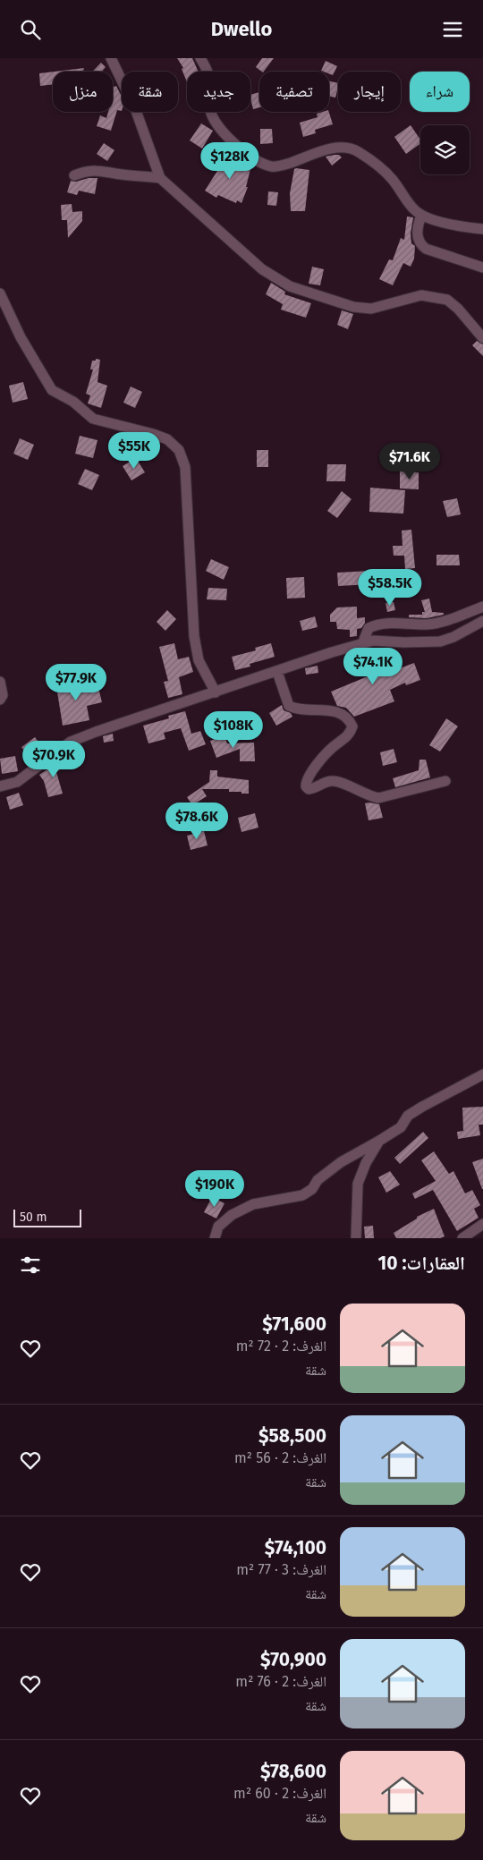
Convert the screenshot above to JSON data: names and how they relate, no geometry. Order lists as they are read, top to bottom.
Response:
{
  "scale_bar": "50 m",
  "page": {
    "header": "Dwello",
    "chip": [
      "شراء",
      "إيجار",
      "تصفية",
      "جديد",
      "شقة",
      "منزل"
    ],
    "price": [
      "$128K",
      "$55K",
      "$71.6K",
      "$58.5K",
      "$74.1K",
      "$77.9K",
      "$108K",
      "$70.9K",
      "$78.6K",
      "$190K"
    ],
    "scale": "50 m",
    "heading": "العقارات: 10",
    "list": [
      {
        "name": "$71,600",
        "note": "الغرف: 2 · 72 m² · شقة"
      },
      {
        "name": "$58,500",
        "note": "الغرف: 2 · 56 m² · شقة"
      },
      {
        "name": "$74,100",
        "note": "الغرف: 3 · 77 m² · شقة"
      },
      {
        "name": "$70,900",
        "note": "الغرف: 2 · 76 m² · شقة"
      },
      {
        "name": "$78,600",
        "note": "الغرف: 2 · 60 m² · شقة"
      }
    ]
  }
}
